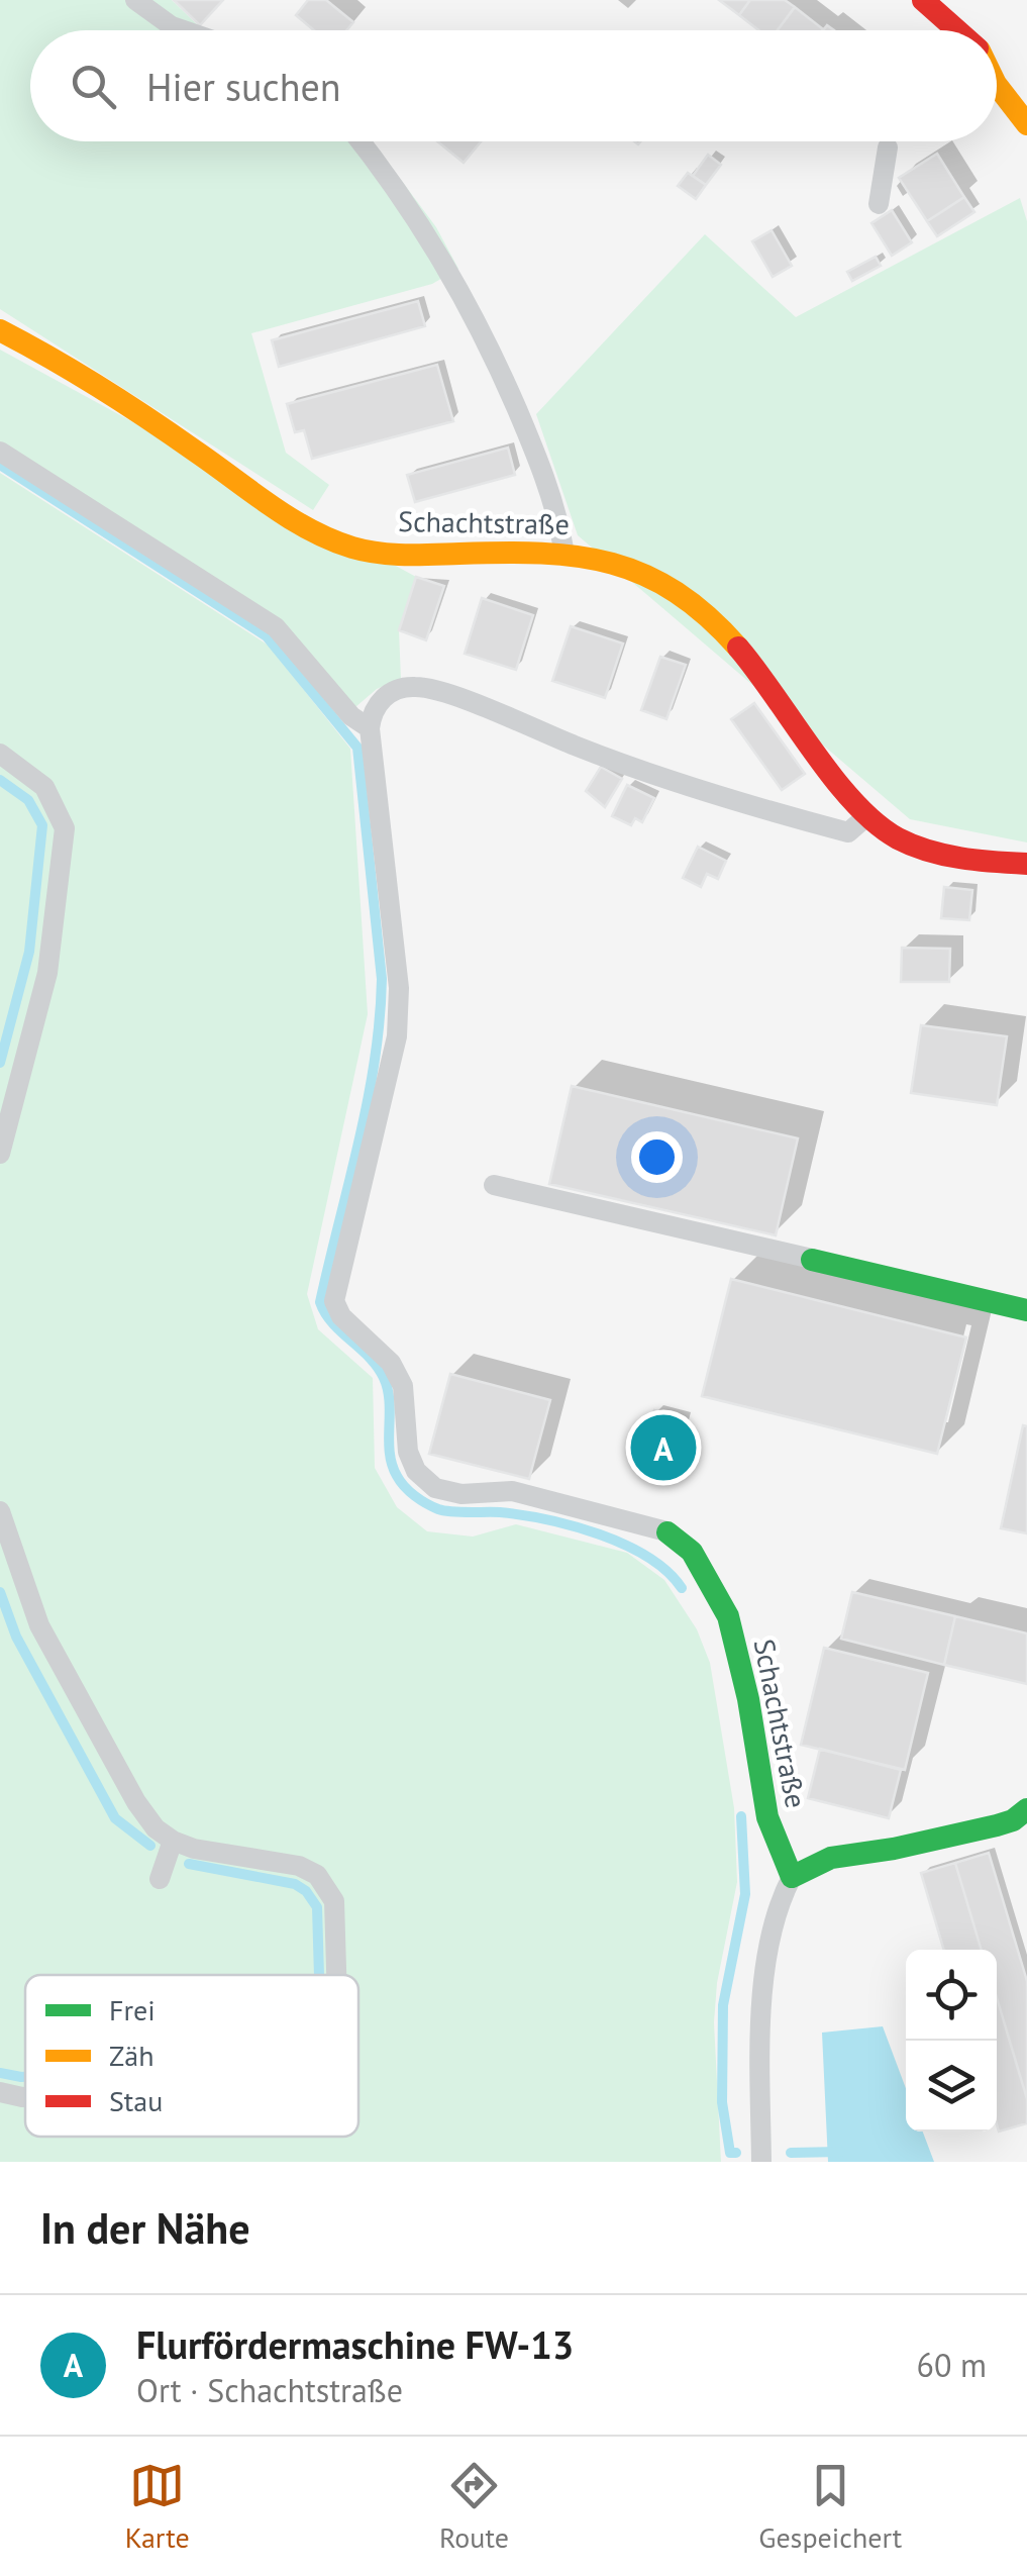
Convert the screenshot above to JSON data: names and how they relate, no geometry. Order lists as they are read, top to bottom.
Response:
{
  "streets": {
    "street": ["Schachtstraße"]
  },
  "legend": ["Frei", "Zäh", "Stau"],
  "page": {
    "search": "Hier suchen",
    "pins": "A",
    "heading": "In der Nähe",
    "list": [
      {
        "mark": "A",
        "name": "Flurfördermaschine FW-13",
        "note": "Ort · Schachtstraße",
        "value": "60 m"
      }
    ],
    "nav": ["Karte", "Route", "Gespeichert"]
  }
}
